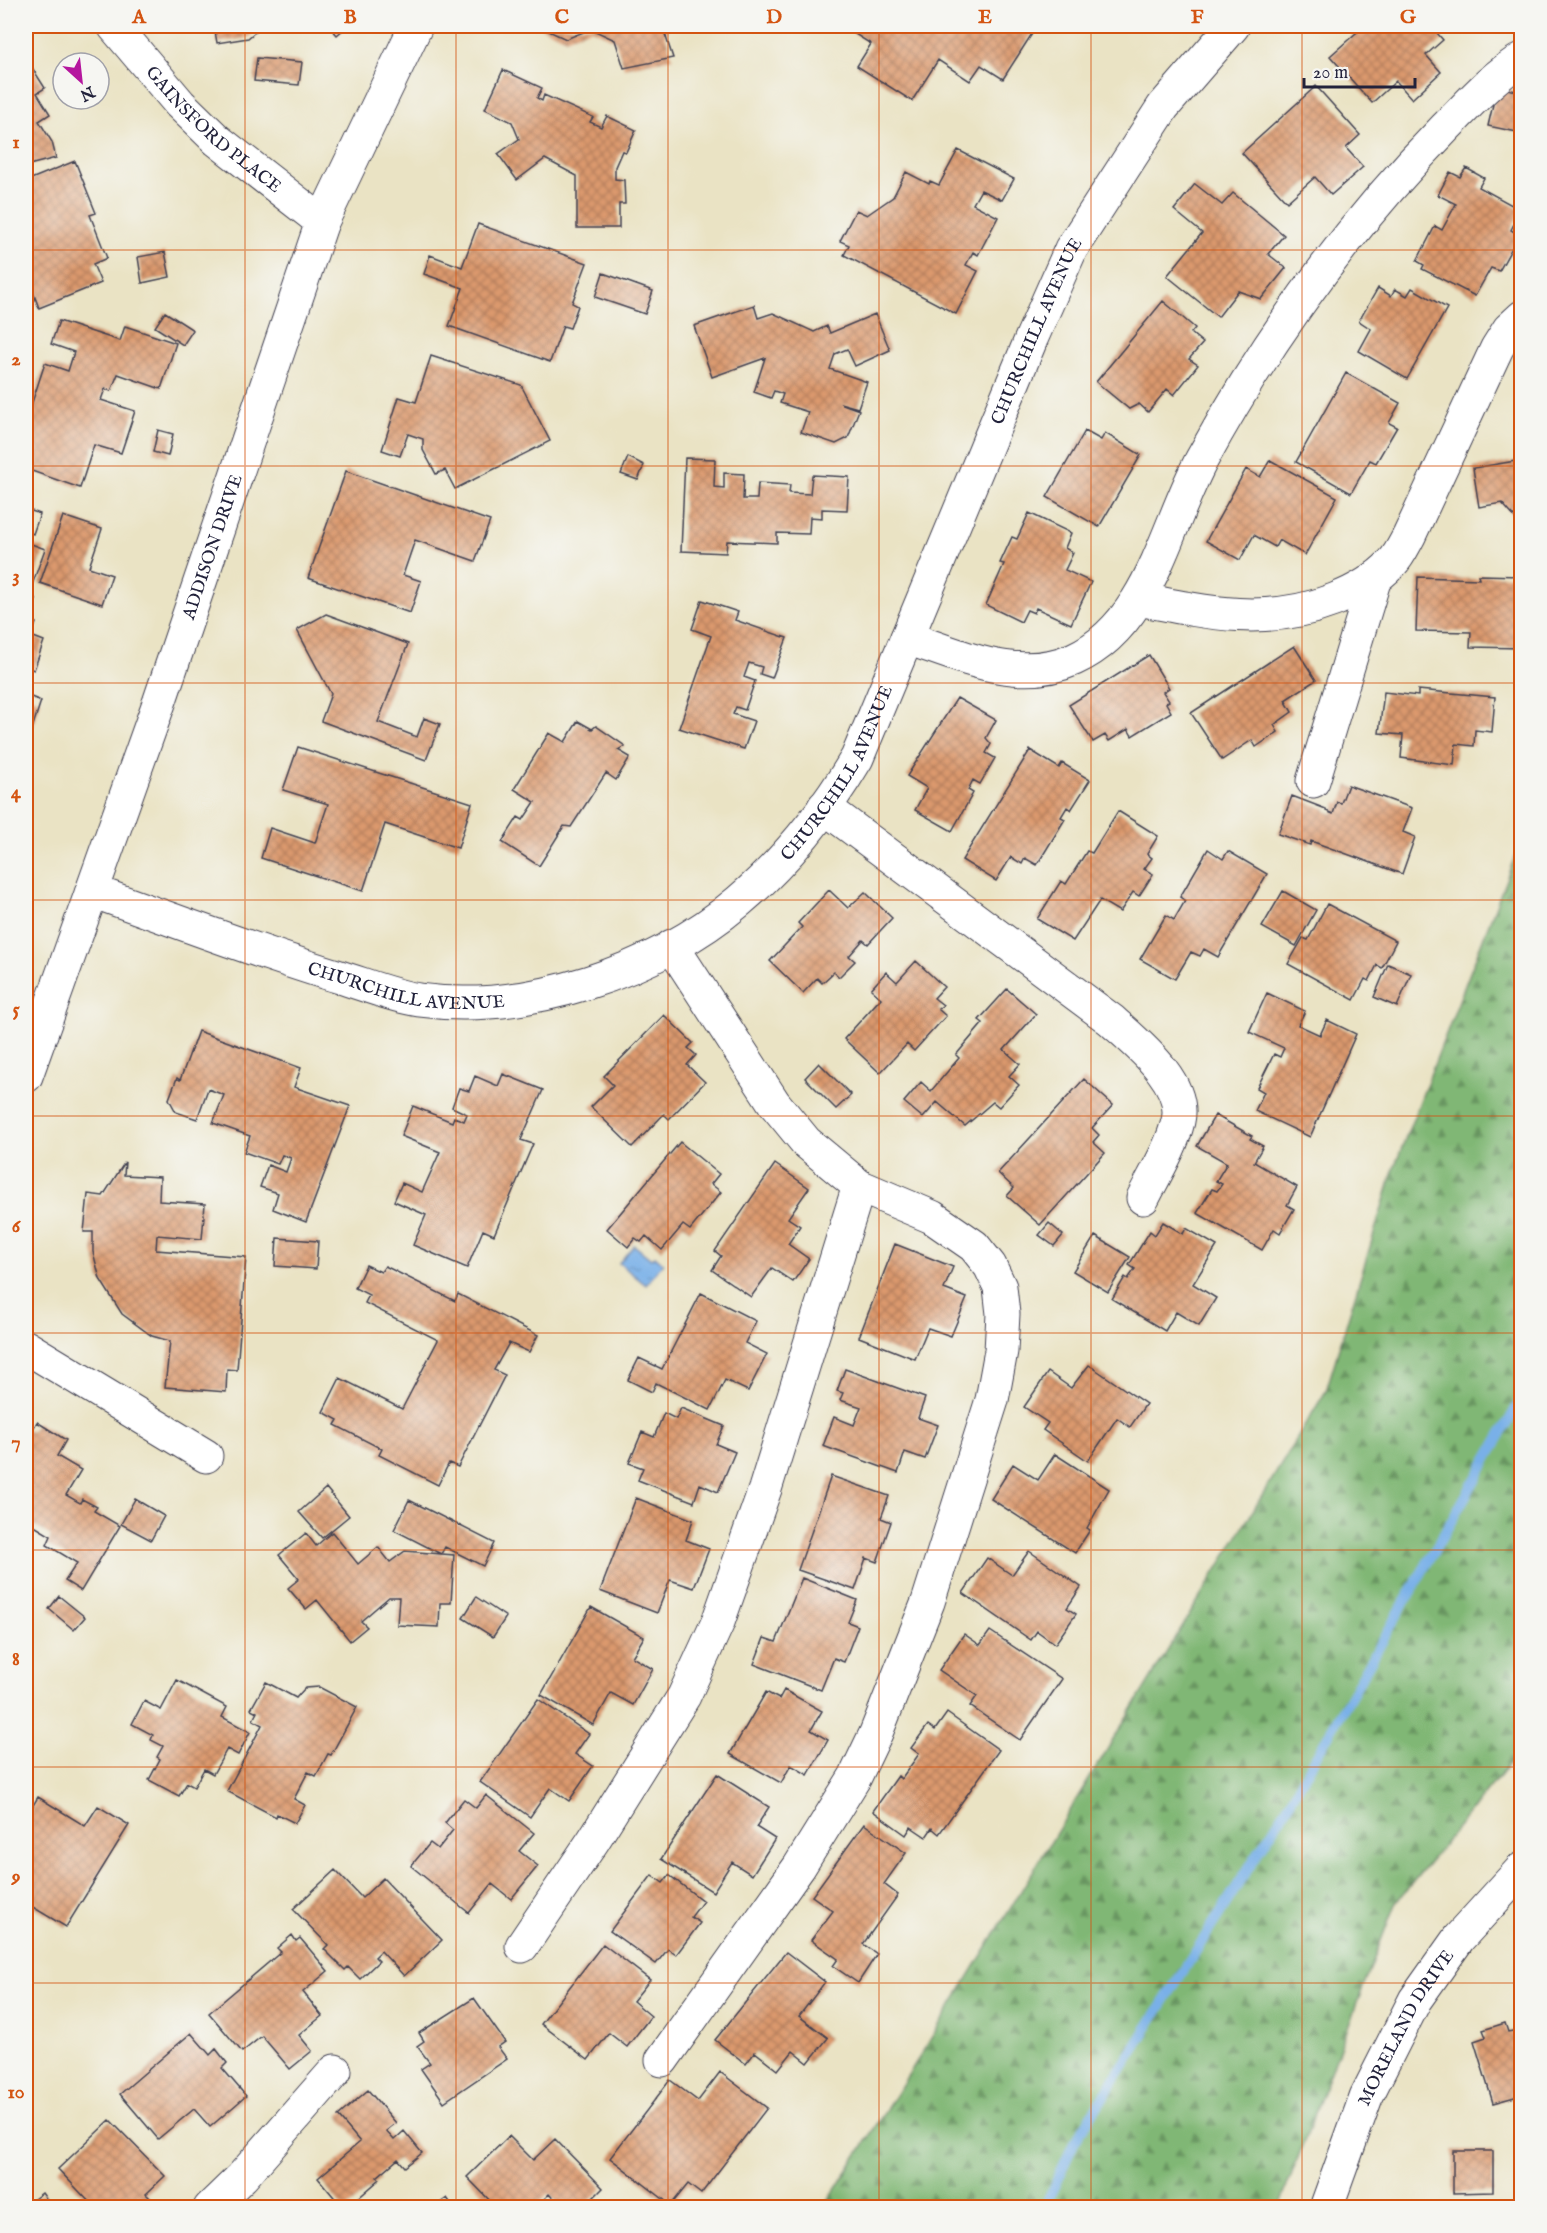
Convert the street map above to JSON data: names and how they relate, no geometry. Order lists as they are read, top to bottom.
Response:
{
  "streets": {
    "street": [
      "GAINSFORD PLACE",
      "CHURCHILL AVENUE",
      "ADDISON DRIVE",
      "MORELAND DRIVE"
    ]
  },
  "crossings": [
    ["GAINSFORD PLACE", "ADDISON DRIVE"],
    ["CHURCHILL AVENUE", "ADDISON DRIVE"]
  ],
  "scale_bar": "20 m",
  "north": "bottom right",
  "grid": {
    "columns": [
      "A",
      "B",
      "C",
      "D",
      "E",
      "F",
      "G"
    ],
    "rows": [
      "1",
      "2",
      "3",
      "4",
      "5",
      "6",
      "7",
      "8",
      "9",
      "10"
    ]
  }
}
